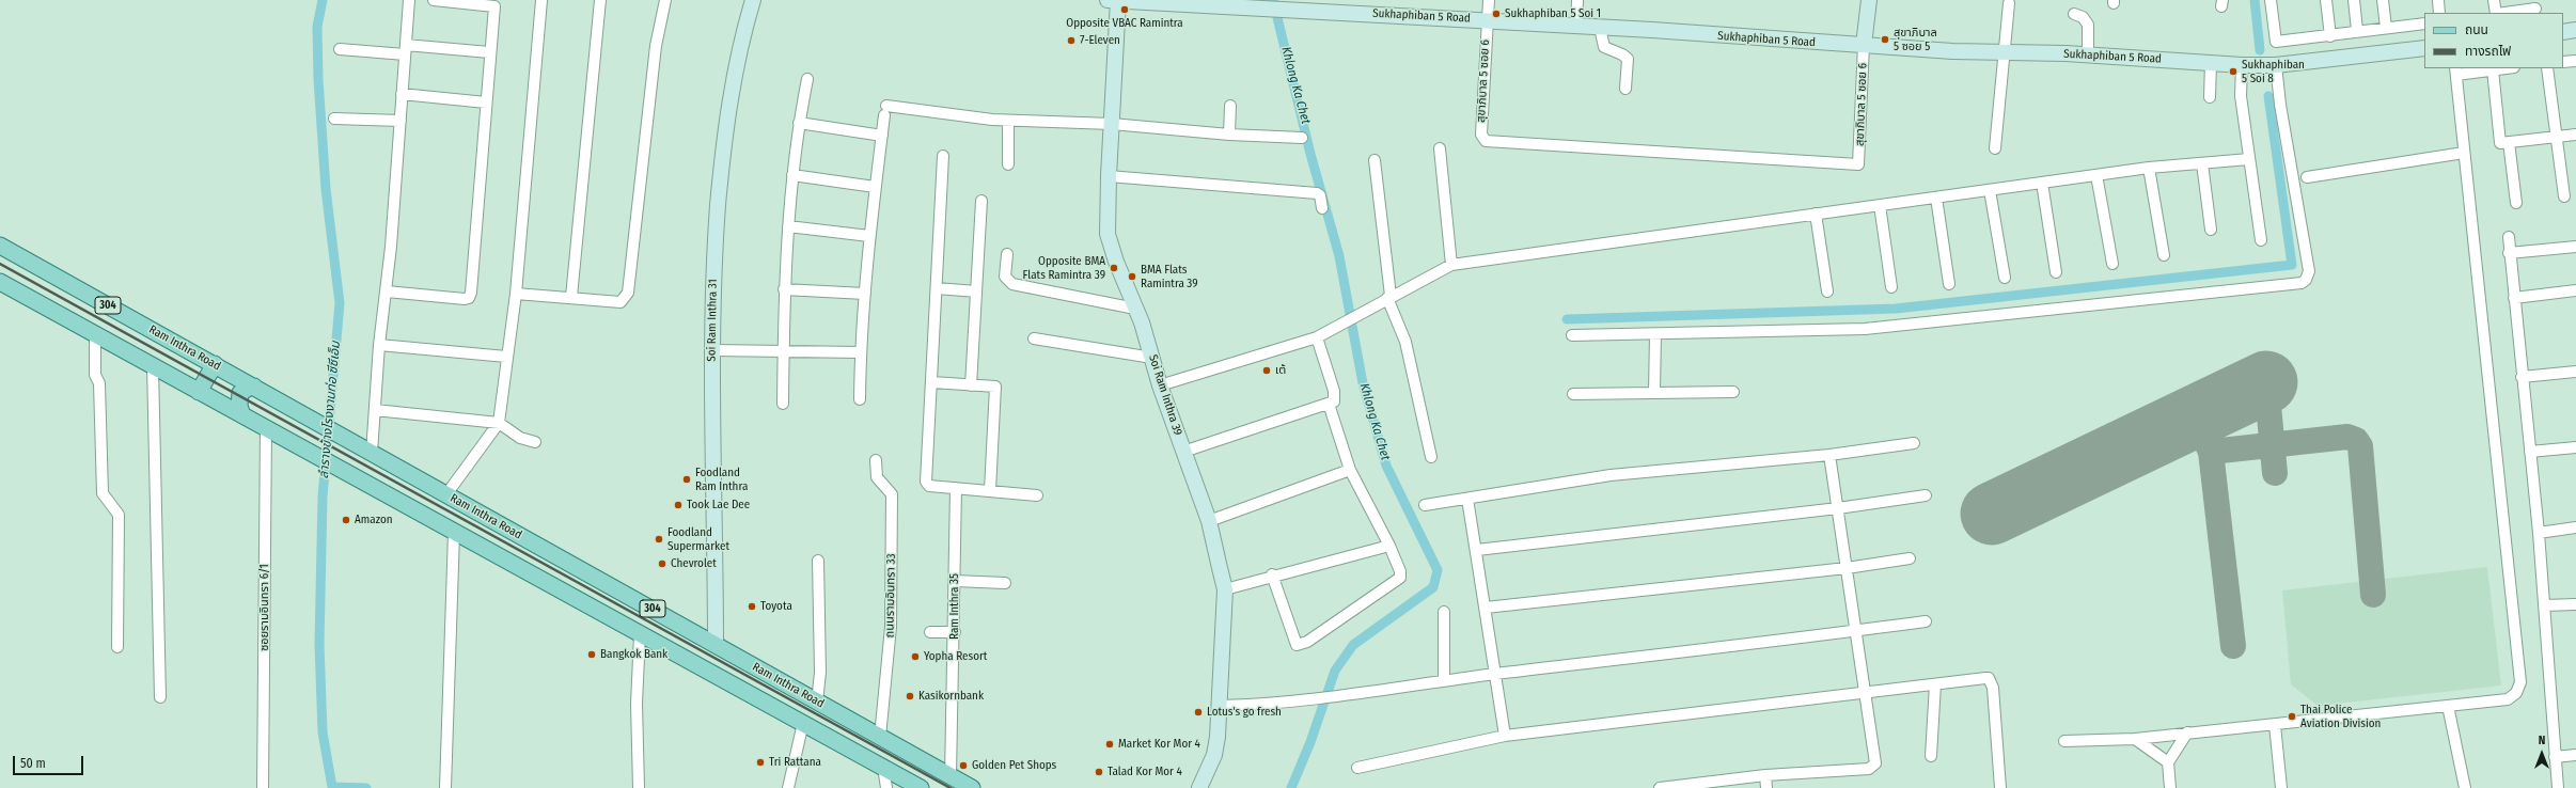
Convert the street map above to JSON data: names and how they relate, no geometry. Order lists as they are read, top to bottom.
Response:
{
  "streets": {
    "main road": ["304", "Ram Inthra Road"],
    "street": [
      "Sukhaphiban 5 Road",
      "สุขาภิบาล 5 ซอย 6",
      "Soi Ram Inthra 31",
      "Soi Ram Inthra 39",
      "ถนนรามอินทรา 33",
      "Ram Inthra 35",
      "ซอยรามอินทรา 6/1"
    ]
  },
  "crossings": [
    ["Sukhaphiban 5 Road", "สุขาภิบาล 5 ซอย 6"],
    ["Sukhaphiban 5 Road", "Soi Ram Inthra 39"],
    ["304", "ซอยรามอินทรา 6/1"],
    ["Soi Ram Inthra 31", "Ram Inthra Road"],
    ["Ram Inthra Road", "ถนนรามอินทรา 33"],
    ["Ram Inthra Road", "Ram Inthra 35"]
  ],
  "water": ["Khlong Ka Chet", "ลำรางข้างโรงงานท่อ ซีซีเอ็ม"],
  "places": [
    "Opposite VBAC Ramintra",
    "Sukhaphiban 5 Soi 1",
    "สุขาภิบาล 5 ซอย 5",
    "7-Eleven",
    "Sukhaphiban 5 Soi 8",
    "Opposite BMA Flats Ramintra 39",
    "BMA Flats Ramintra 39",
    "เต้",
    "Foodland Ram Inthra",
    "Took Lae Dee",
    "Amazon",
    "Foodland Supermarket",
    "Chevrolet",
    "Toyota",
    "Bangkok Bank",
    "Yopha Resort",
    "Kasikornbank",
    "Lotus's go fresh",
    "Thai Police Aviation Division",
    "Market Kor Mor 4",
    "Tri Rattana",
    "Golden Pet Shops",
    "Talad Kor Mor 4"
  ],
  "legend": ["ถนน", "ทางรถไฟ"],
  "scale_bar": "50 m",
  "north": "top"
}
